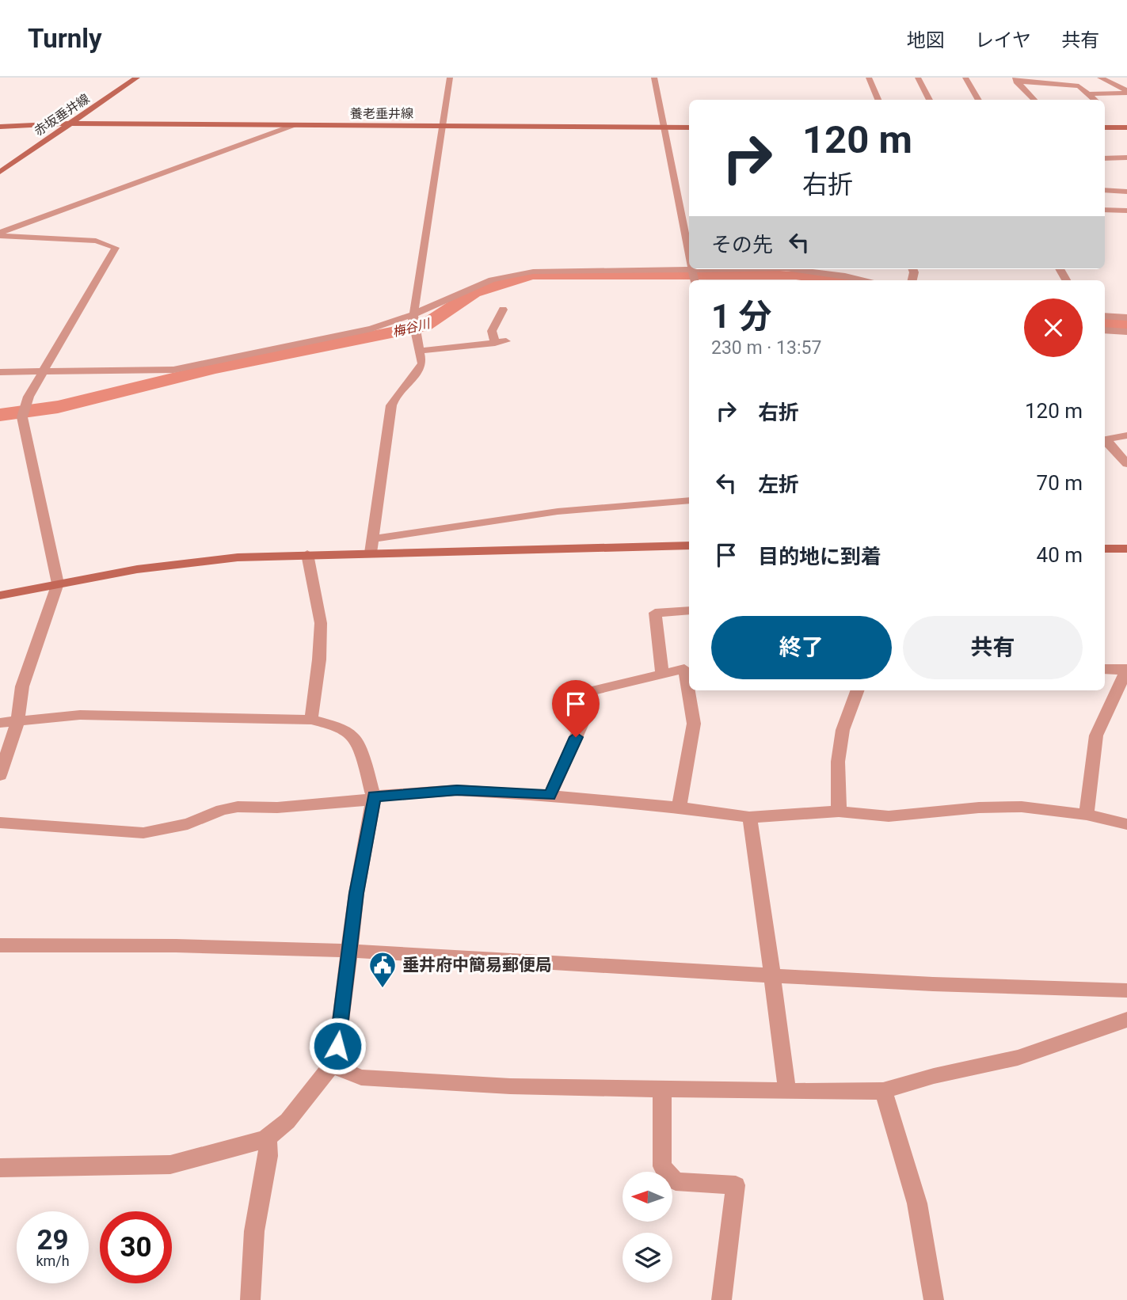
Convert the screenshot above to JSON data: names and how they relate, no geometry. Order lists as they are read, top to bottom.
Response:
{
  "streets": {
    "main road": ["養老垂井線", "赤坂垂井線"]
  },
  "crossings": [
    ["養老垂井線", "赤坂垂井線"]
  ],
  "water": ["梅谷川"],
  "places": {
    "public building": ["垂井府中簡易郵便局"]
  },
  "north": "left",
  "page": {
    "header": "Turnly",
    "nav": ["地図", "レイヤ", "共有"],
    "turn": ["120 m", "右折"],
    "then": "その先",
    "heading": ["1 分", "230 m · 13:57"],
    "list": [
      {
        "name": "右折",
        "value": "120 m"
      },
      {
        "name": "左折",
        "value": "70 m"
      },
      {
        "name": "目的地に到着",
        "value": "40 m"
      }
    ],
    "buttons": ["終了", "共有"],
    "speed": "29 km/h",
    "limit": "30"
  }
}
